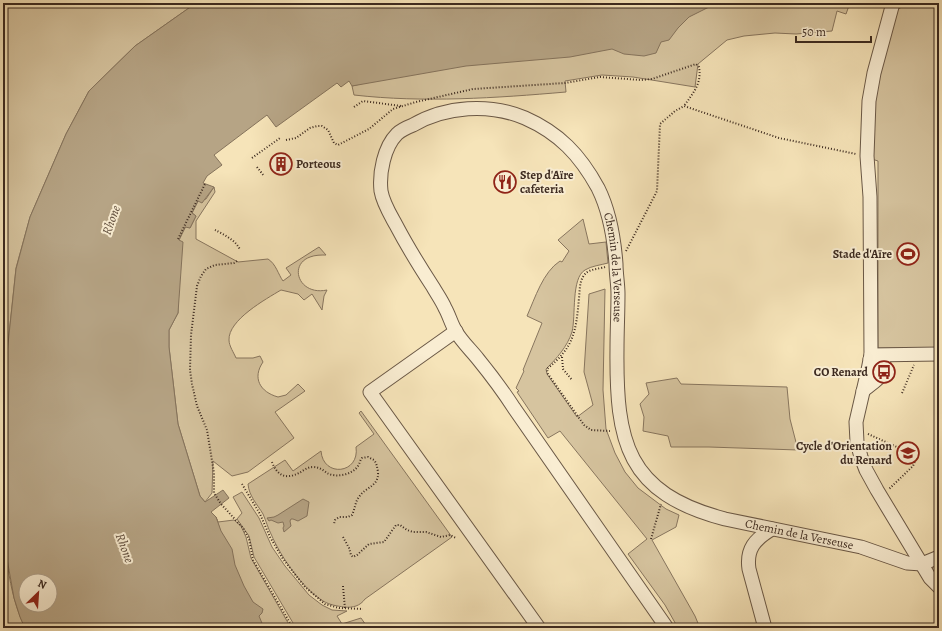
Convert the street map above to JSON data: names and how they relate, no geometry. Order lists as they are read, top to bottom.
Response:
{
  "streets": {
    "street": ["Chemin de la Verseuse"]
  },
  "water": ["Rhone"],
  "places": {
    "building": ["Porteous"],
    "restaurant": ["Step d'Aïre cafeteria"],
    "sports": ["Stade d'Aïre"],
    "bus stop": ["CO Renard"],
    "school or university": ["Cycle d'Orientation du Renard"]
  },
  "scale_bar": "50 m",
  "north": "top right"
}
